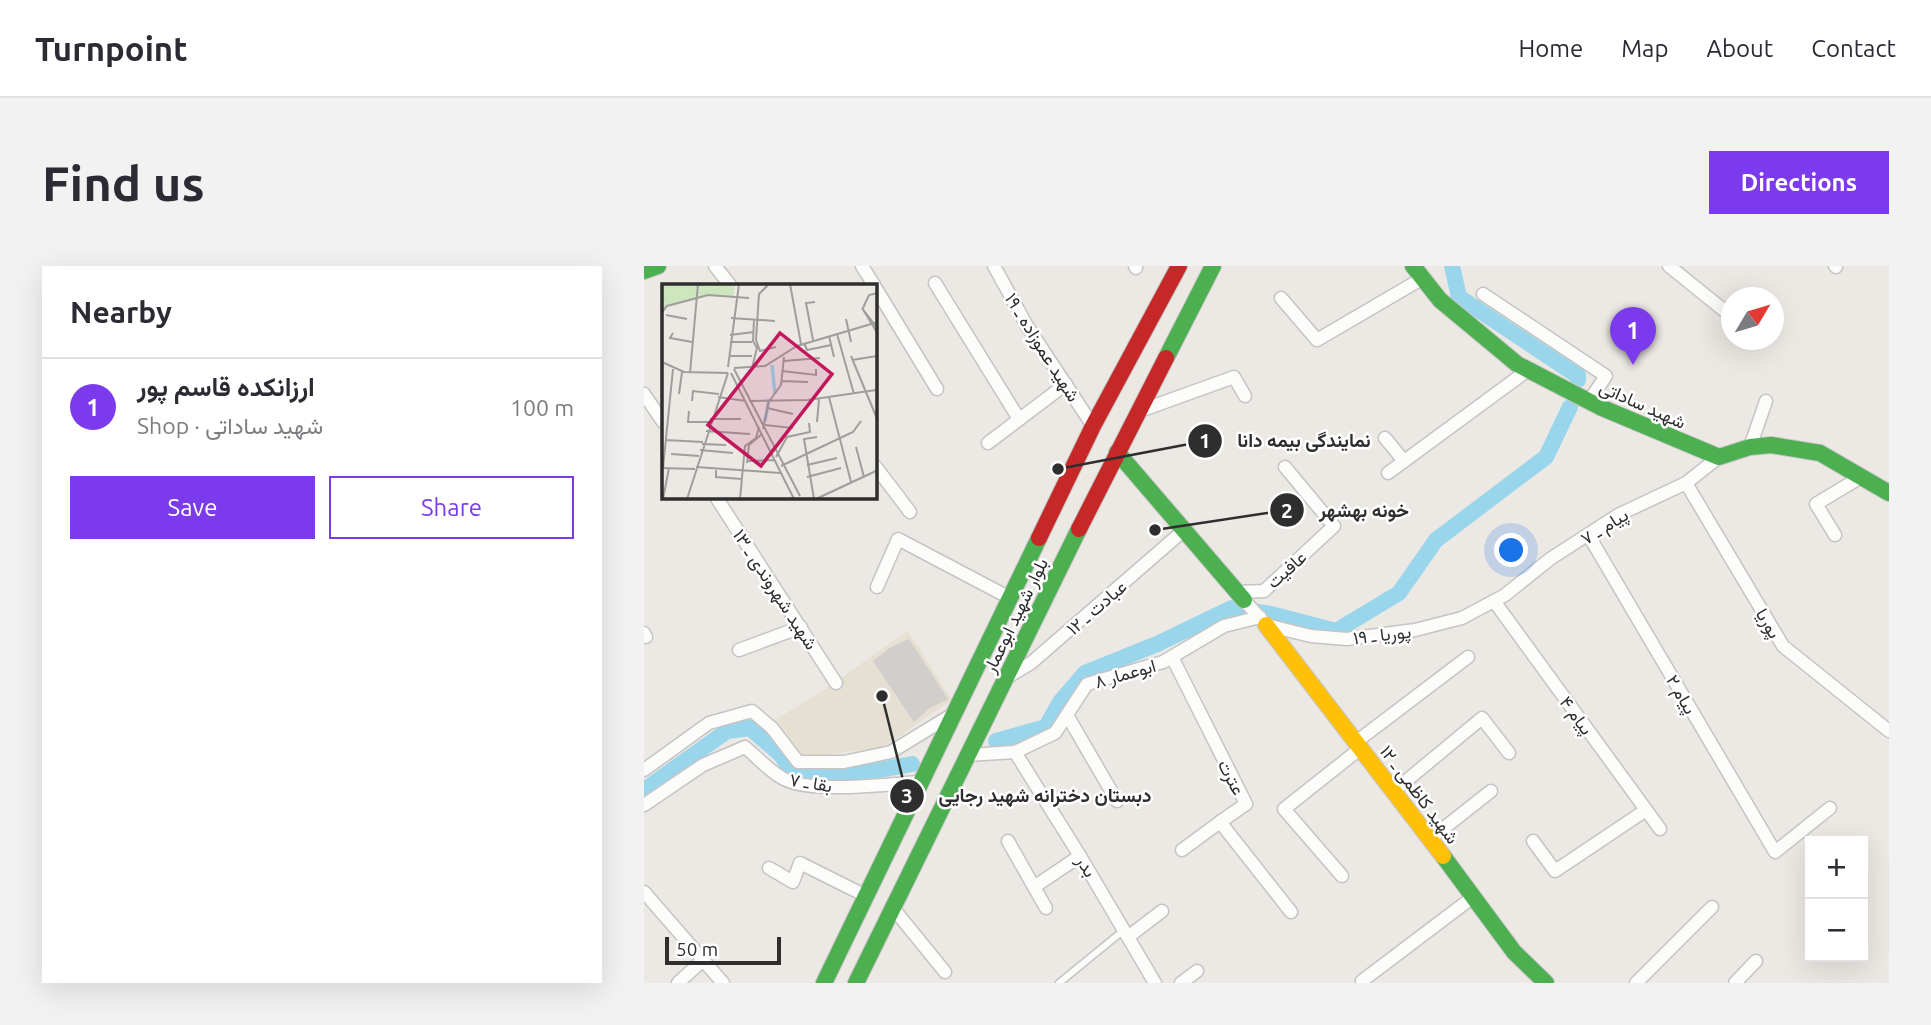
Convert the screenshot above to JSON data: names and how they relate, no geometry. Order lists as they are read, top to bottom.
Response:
{
  "streets": {
    "street": [
      "شهید عموزاده ـ ۱۹",
      "شهید ساداتی",
      "پیام ـ ۷",
      "عافیت",
      "شهید شهروندی ـ ۱۳",
      "عبادت ـ ۱۲",
      "بلوار شهید ابوعمار",
      "پوریا",
      "پوریا ـ ۱۹",
      "ابوعمار ۸",
      "پیام ۲",
      "پیام ۴",
      "عترت",
      "بقا ـ ۷",
      "شهید کاظمی ـ ۱۲",
      "بدر"
    ]
  },
  "crossings": [
    ["شهید عموزاده ـ ۱۹", "بلوار شهید ابوعمار"],
    ["شهید ساداتی", "پیام ـ ۷"],
    ["پیام ـ ۷", "پوریا"],
    ["پیام ـ ۷", "پوریا ـ ۱۹"],
    ["پیام ـ ۷", "پیام ۲"],
    ["پیام ـ ۷", "پیام ۴"],
    ["عبادت ـ ۱۲", "بلوار شهید ابوعمار"],
    ["بلوار شهید ابوعمار", "ابوعمار ۸"],
    ["بلوار شهید ابوعمار", "بقا ـ ۷"],
    ["پوریا ـ ۱۹", "ابوعمار ۸"],
    ["پوریا ـ ۱۹", "پیام ۴"],
    ["پوریا ـ ۱۹", "شهید کاظمی ـ ۱۲"],
    ["ابوعمار ۸", "عترت"],
    ["ابوعمار ۸", "شهید کاظمی ـ ۱۲"],
    ["ابوعمار ۸", "بدر"]
  ],
  "places": ["نمایندگی بیمه دانا", "خونه بهشهر", "دبستان دخترانه شهید رجایی"],
  "scale_bar": "50 m",
  "north": "top right",
  "page": {
    "header": "Turnpoint",
    "nav": [
      "Home",
      "Map",
      "About",
      "Contact"
    ],
    "buttons": [
      "Directions",
      ["Save", "Share"]
    ],
    "title": "Find us",
    "heading": "Nearby",
    "pins": "1",
    "list": [
      {
        "mark": "1",
        "name": "ارزانکده قاسم پور",
        "note": "Shop · شهید ساداتی",
        "value": "100 m"
      }
    ],
    "map_buttons": ["+", "−"],
    "scale": "50 m"
  }
}
